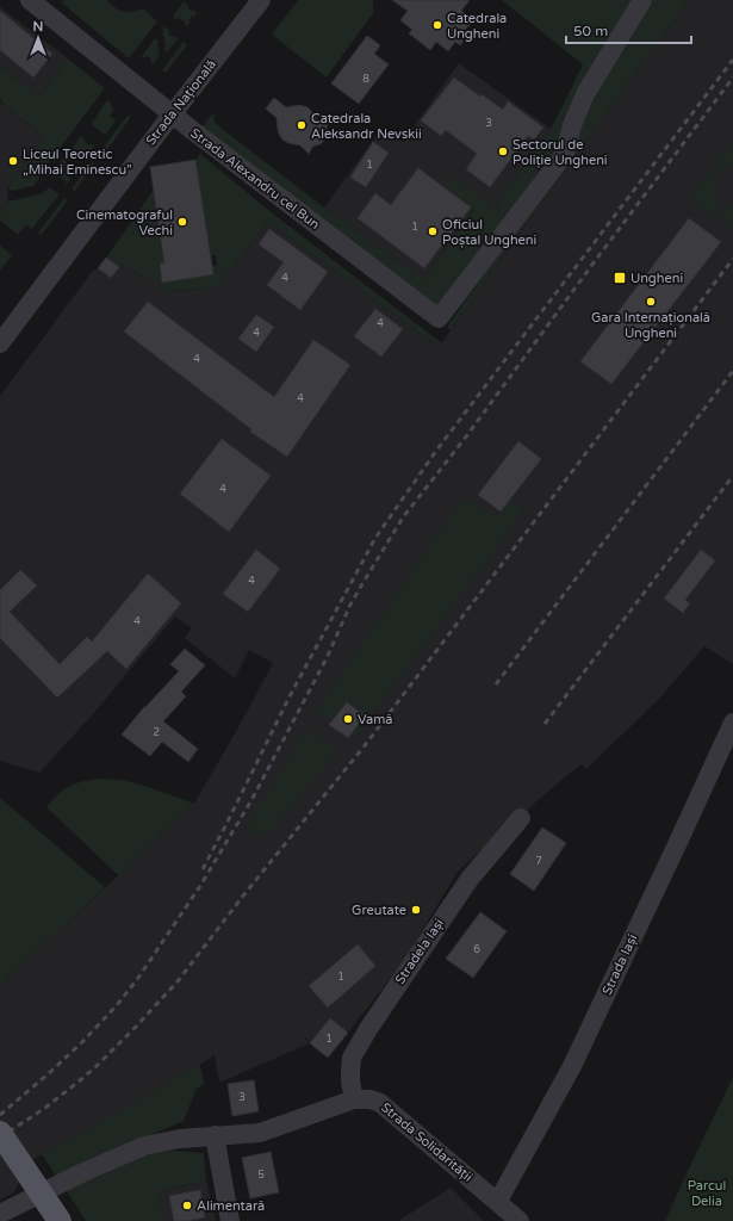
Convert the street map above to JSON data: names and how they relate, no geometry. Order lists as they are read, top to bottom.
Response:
{
  "streets": {
    "street": [
      "Strada Națională",
      "Strada Alexandru cel Bun",
      "Stradela Iași",
      "Strada Iași",
      "Strada Solidarității"
    ]
  },
  "crossings": [
    ["Strada Națională", "Strada Alexandru cel Bun"],
    ["Stradela Iași", "Strada Solidarității"],
    ["Strada Iași", "Strada Solidarității"]
  ],
  "parks": ["Parcul Delia"],
  "places": {
    "other": [
      "Catedrala Ungheni",
      "Catedrala Aleksandr Nevskii",
      "Sectorul de Poliție Ungheni",
      "Liceul Teoretic „Mihai Eminescu”",
      "Cinematograful Vechi",
      "Oficiul Poștal Ungheni",
      "Gara Internațională Ungheni",
      "Vamă",
      "Greutate",
      "Alimentară"
    ],
    "transit": ["Ungheni"]
  },
  "house_numbers": [
    "8",
    "3",
    "1",
    "1",
    "4",
    "4",
    "4",
    "4",
    "4",
    "4",
    "4",
    "4",
    "2",
    "7",
    "6",
    "1",
    "1",
    "3",
    "5"
  ],
  "scale_bar": "50 m",
  "north": "top"
}
